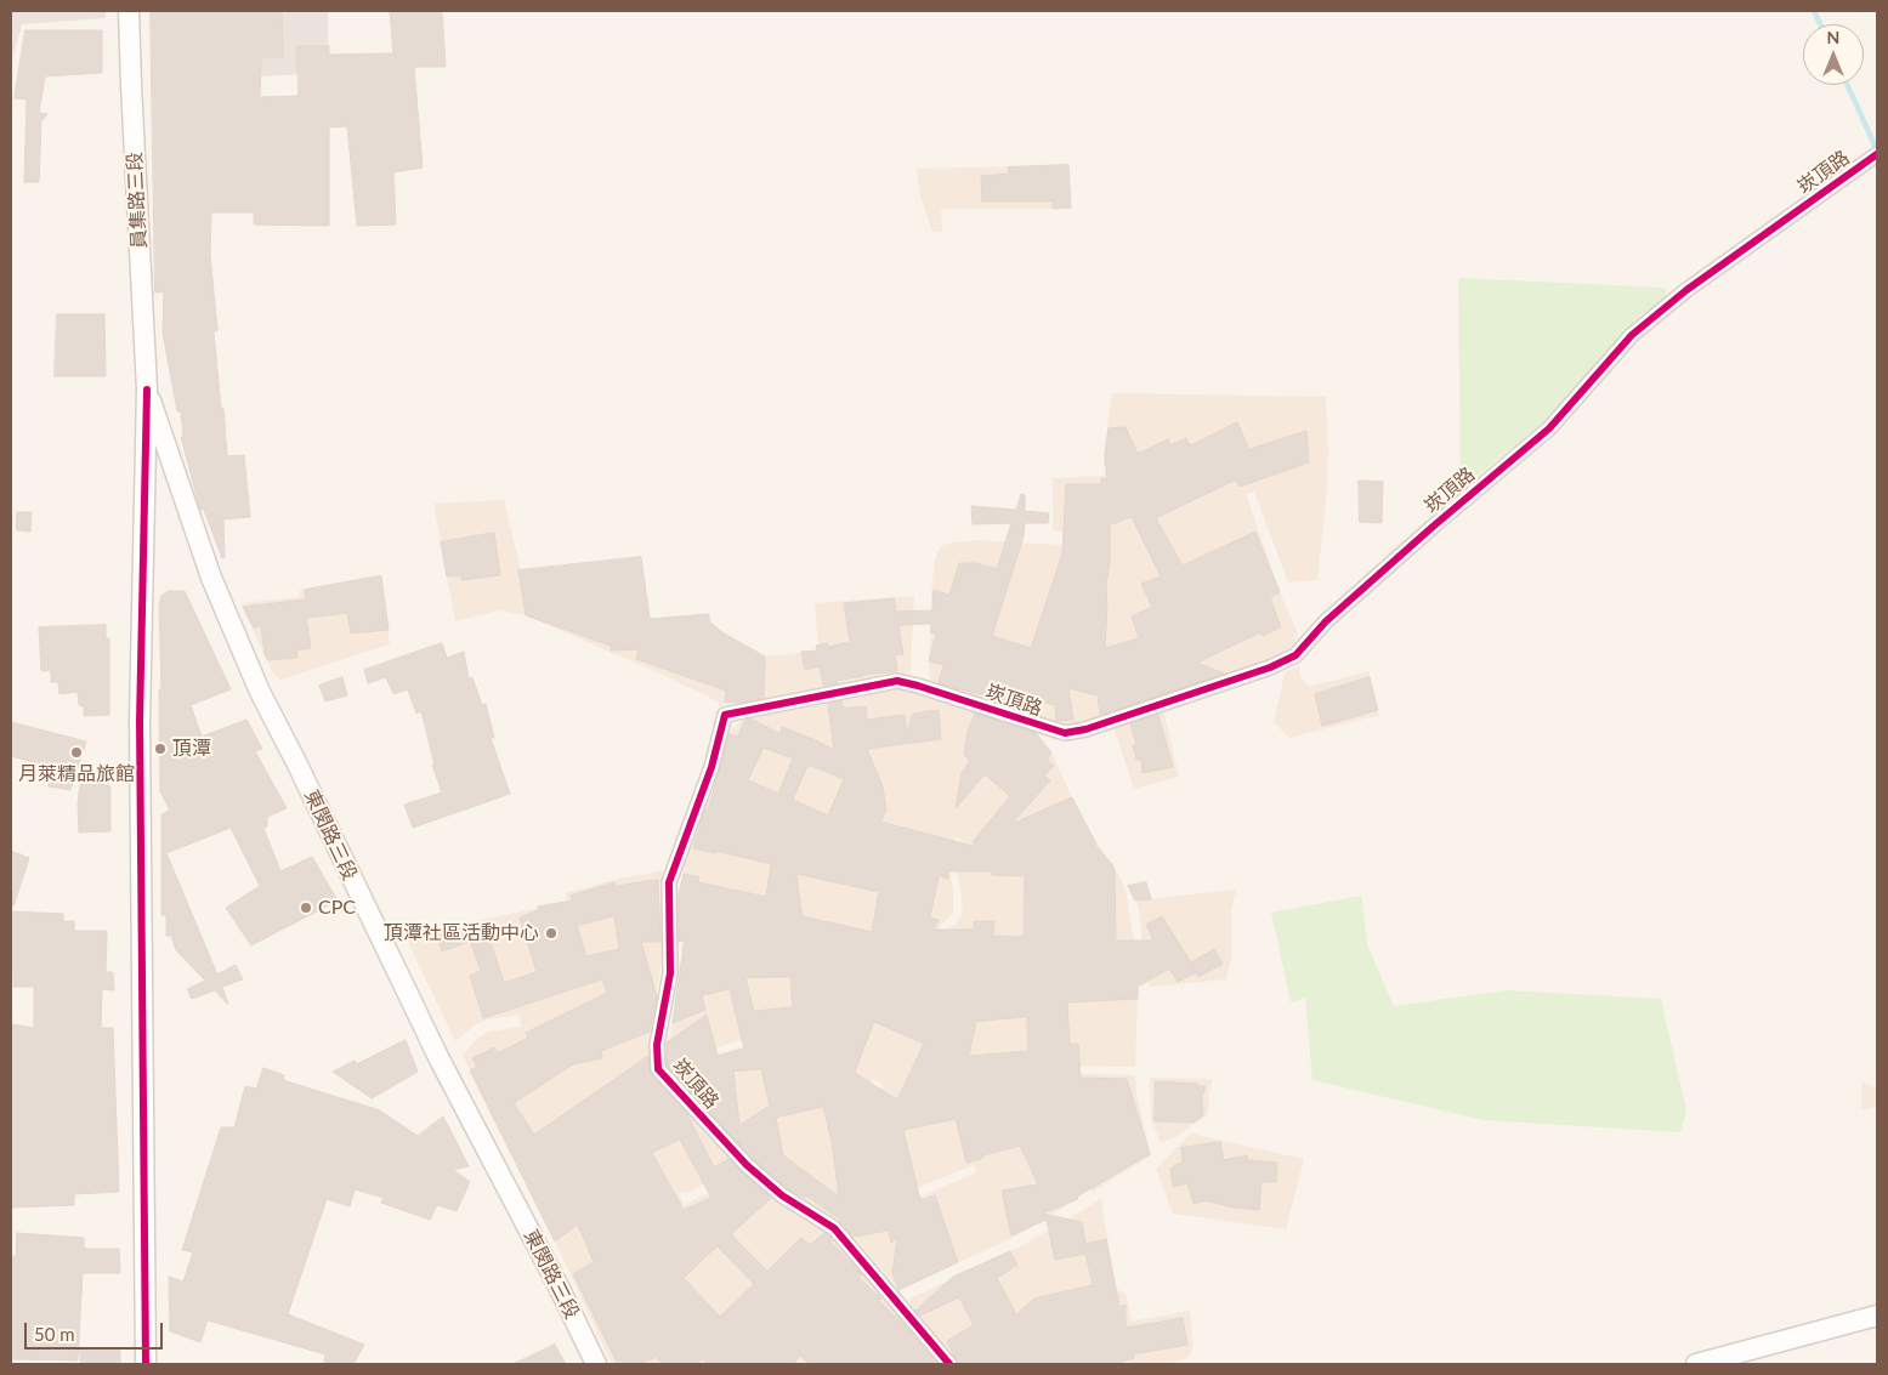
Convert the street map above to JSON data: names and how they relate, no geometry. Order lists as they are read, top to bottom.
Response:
{
  "streets": {
    "main road": ["員集路三段", "東閔路三段"],
    "street": ["崁頂路"]
  },
  "crossings": [
    ["員集路三段", "東閔路三段"]
  ],
  "places": [
    "頂潭",
    "月萊精品旅館",
    "CPC",
    "頂潭社區活動中心"
  ],
  "scale_bar": "50 m",
  "north": "top"
}
